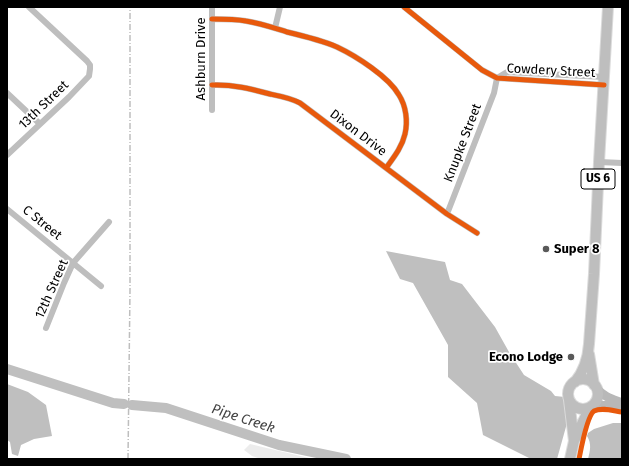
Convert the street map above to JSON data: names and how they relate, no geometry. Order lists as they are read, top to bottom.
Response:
{
  "streets": {
    "main road": ["US 6"],
    "street": [
      "Ashburn Drive",
      "Cowdery Street",
      "13th Street",
      "Dixon Drive",
      "Knupke Street",
      "C Street",
      "12th Street"
    ]
  },
  "crossings": [
    ["Ashburn Drive", "Dixon Drive"],
    ["Cowdery Street", "Knupke Street"],
    ["Cowdery Street", "US 6"],
    ["Dixon Drive", "Knupke Street"],
    ["C Street", "12th Street"]
  ],
  "water": ["Pipe Creek"],
  "places": ["Super 8", "Econo Lodge"]
}
